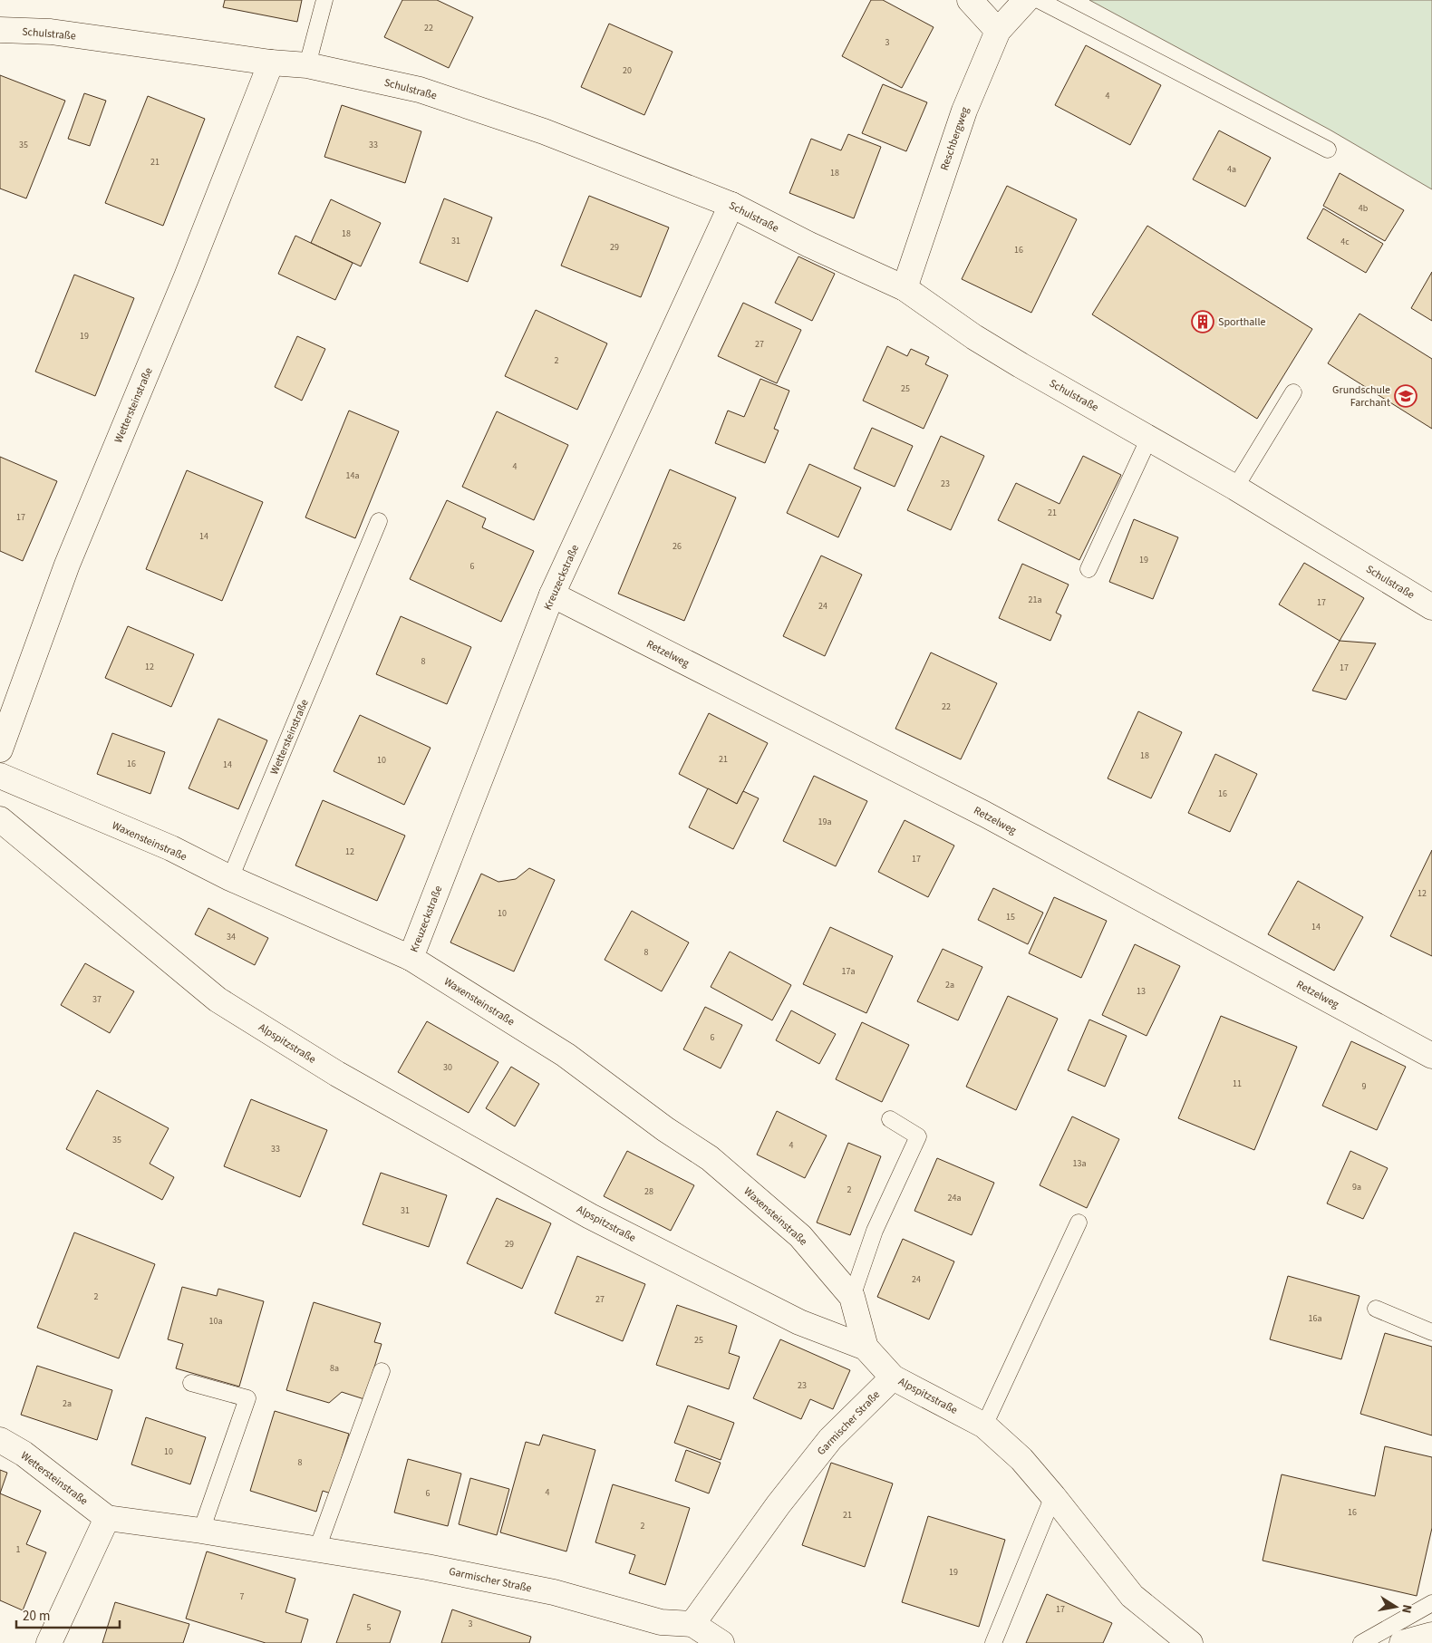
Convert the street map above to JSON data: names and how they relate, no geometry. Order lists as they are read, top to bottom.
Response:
{
  "streets": {
    "street": [
      "Schulstraße",
      "Reschbergweg",
      "Wettersteinstraße",
      "Kreuzeckstraße",
      "Retzelweg",
      "Waxensteinstraße",
      "Alpspitzstraße",
      "Garmischer Straße"
    ]
  },
  "crossings": [
    ["Schulstraße", "Reschbergweg"],
    ["Schulstraße", "Wettersteinstraße"],
    ["Schulstraße", "Kreuzeckstraße"],
    ["Wettersteinstraße", "Waxensteinstraße"],
    ["Wettersteinstraße", "Garmischer Straße"],
    ["Kreuzeckstraße", "Retzelweg"],
    ["Kreuzeckstraße", "Waxensteinstraße"],
    ["Waxensteinstraße", "Alpspitzstraße"],
    ["Alpspitzstraße", "Garmischer Straße"]
  ],
  "places": {
    "building": ["Sporthalle"],
    "school or university": ["Grundschule Farchant"]
  },
  "house_numbers": [
    "22",
    "3",
    "20",
    "4",
    "35",
    "33",
    "21",
    "4a",
    "18",
    "4b",
    "18",
    "31",
    "4c",
    "29",
    "16",
    "19",
    "27",
    "2",
    "25",
    "4",
    "14a",
    "23",
    "21",
    "17",
    "14",
    "26",
    "19",
    "6",
    "21a",
    "17",
    "24",
    "8",
    "12",
    "17",
    "22",
    "18",
    "21",
    "10",
    "16",
    "14",
    "16",
    "19a",
    "12",
    "17",
    "12",
    "10",
    "15",
    "14",
    "34",
    "8",
    "17a",
    "2a",
    "13",
    "37",
    "6",
    "30",
    "11",
    "9",
    "35",
    "4",
    "33",
    "13a",
    "9a",
    "2",
    "28",
    "24a",
    "31",
    "29",
    "24",
    "2",
    "27",
    "16a",
    "10a",
    "25",
    "8a",
    "23",
    "2a",
    "10",
    "8",
    "4",
    "6",
    "16",
    "21",
    "2",
    "1",
    "19",
    "7",
    "17",
    "3",
    "5"
  ],
  "scale_bar": "20 m",
  "north": "right"
}
